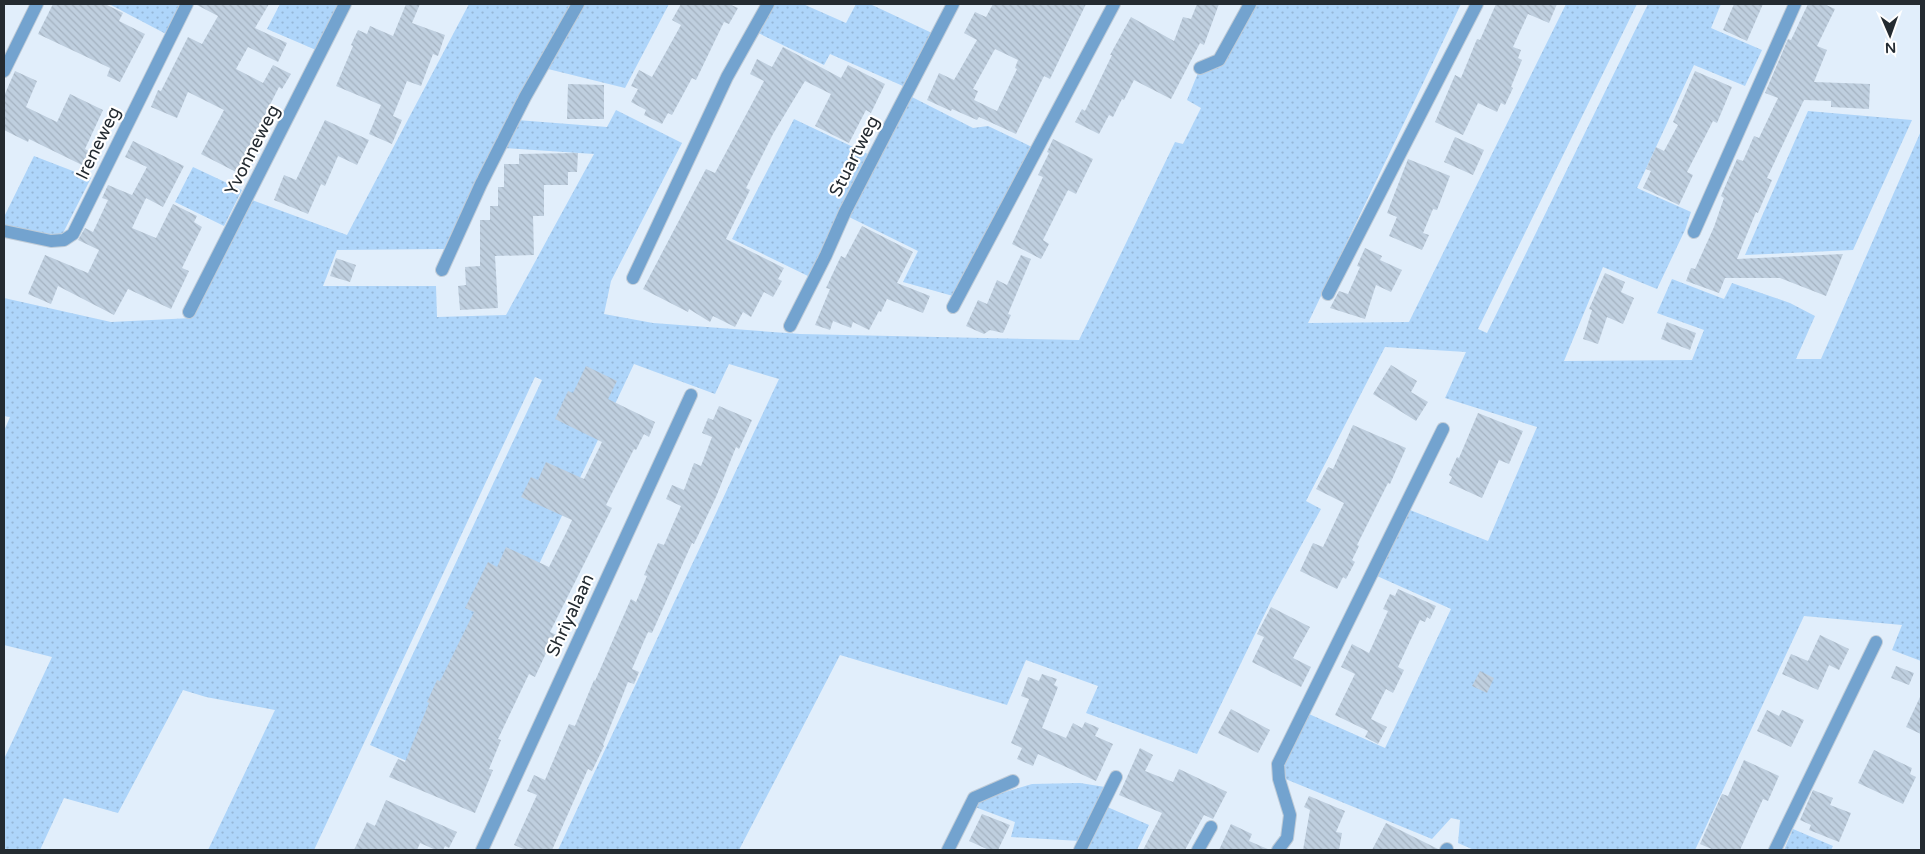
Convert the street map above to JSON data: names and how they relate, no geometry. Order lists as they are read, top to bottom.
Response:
{
  "streets": {
    "street": [
      "Ireneweg",
      "Yvonneweg",
      "Stuartweg",
      "Shriyalaan"
    ]
  },
  "north": "bottom"
}
